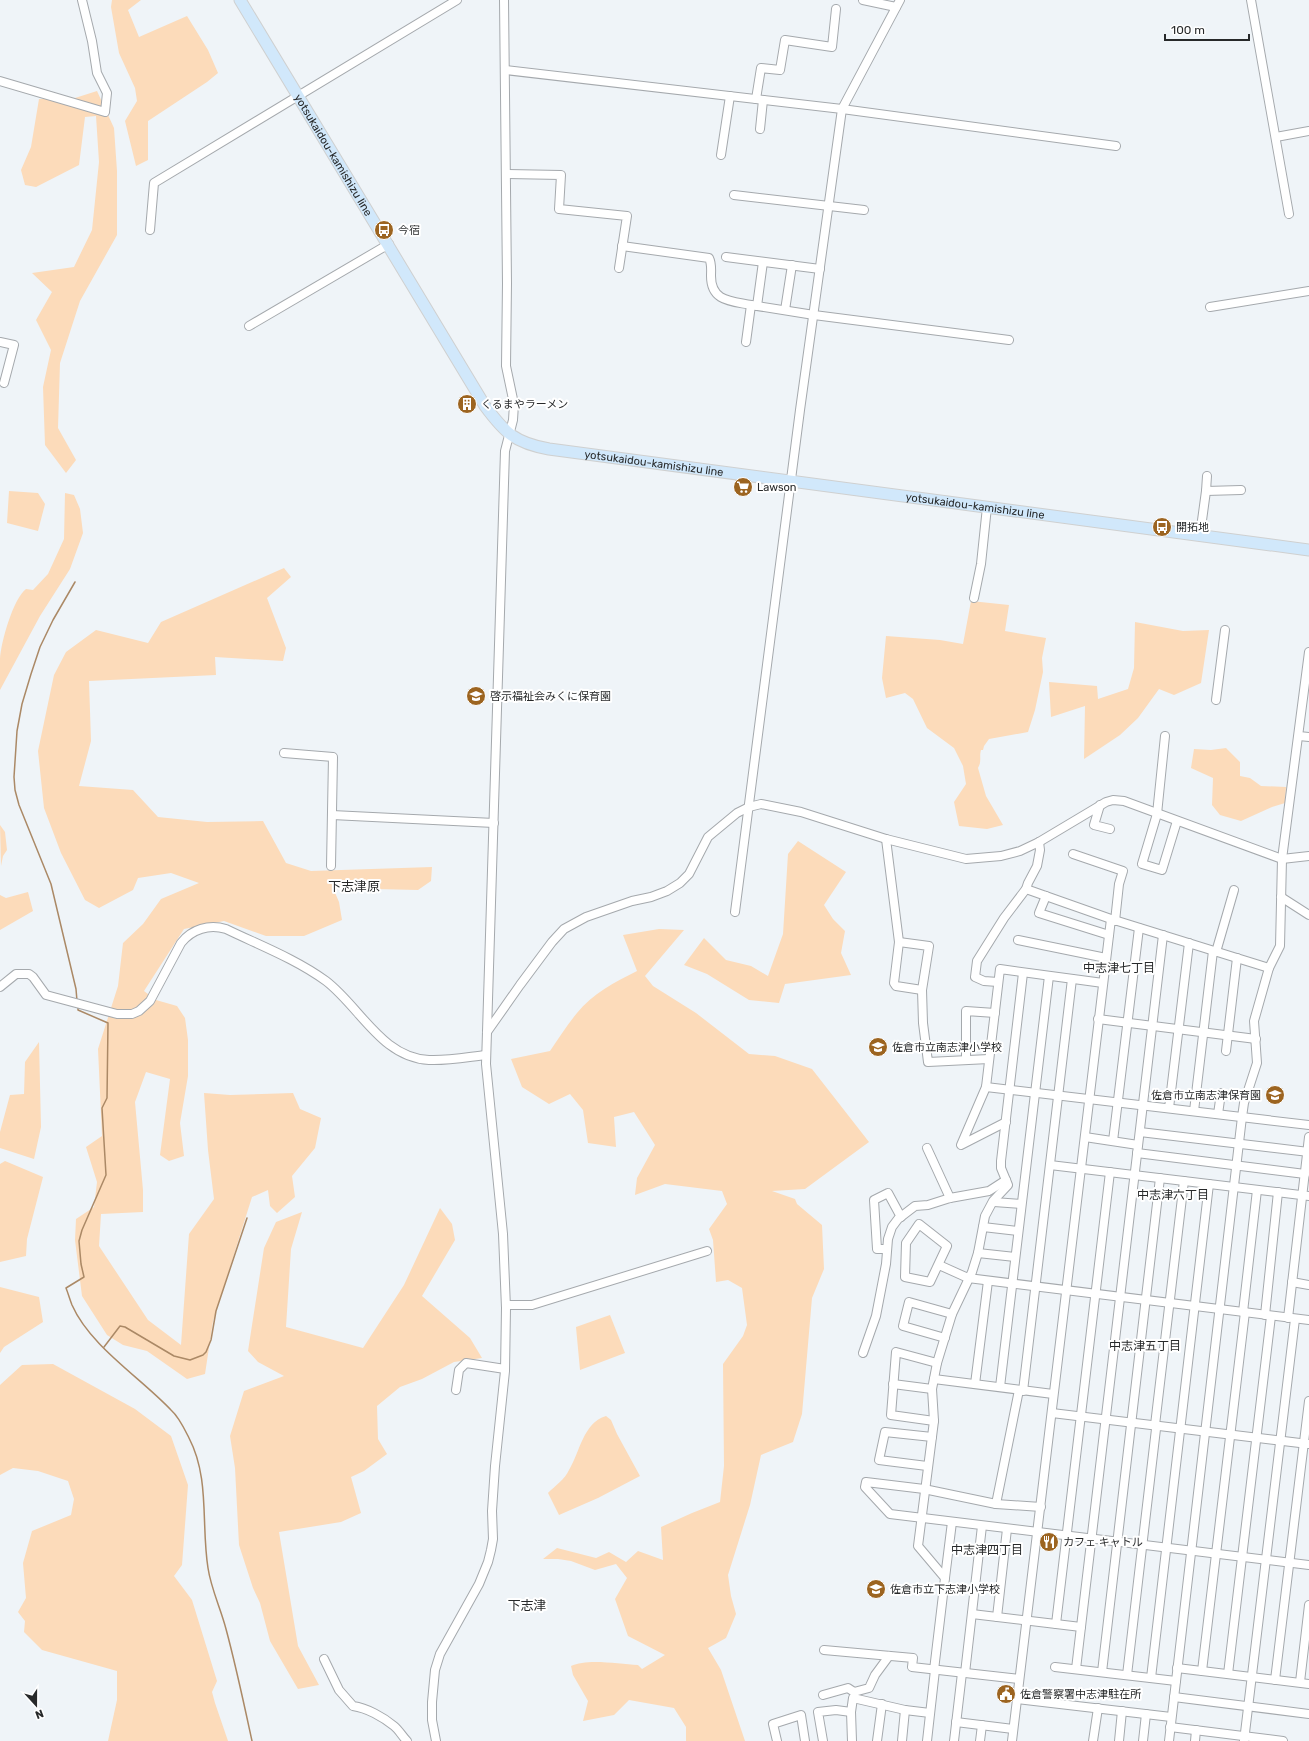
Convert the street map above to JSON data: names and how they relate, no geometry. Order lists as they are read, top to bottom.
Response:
{
  "streets": {
    "main road": ["yotsukaidou-kamishizu line"]
  },
  "districts": [
    "下志津原",
    "中志津七丁目",
    "中志津六丁目",
    "中志津五丁目",
    "中志津四丁目",
    "下志津"
  ],
  "places": {
    "bus stop": ["今宿", "開拓地"],
    "building": ["くるまやラーメン"],
    "supermarket": ["Lawson"],
    "school or university": [
      "啓示福祉会みくに保育園",
      "佐倉市立南志津小学校",
      "佐倉市立南志津保育園",
      "佐倉市立下志津小学校"
    ],
    "restaurant": ["カフェ キャトル"],
    "public building": ["佐倉警察署中志津駐在所"]
  },
  "scale_bar": "100 m",
  "north": "bottom"
}
